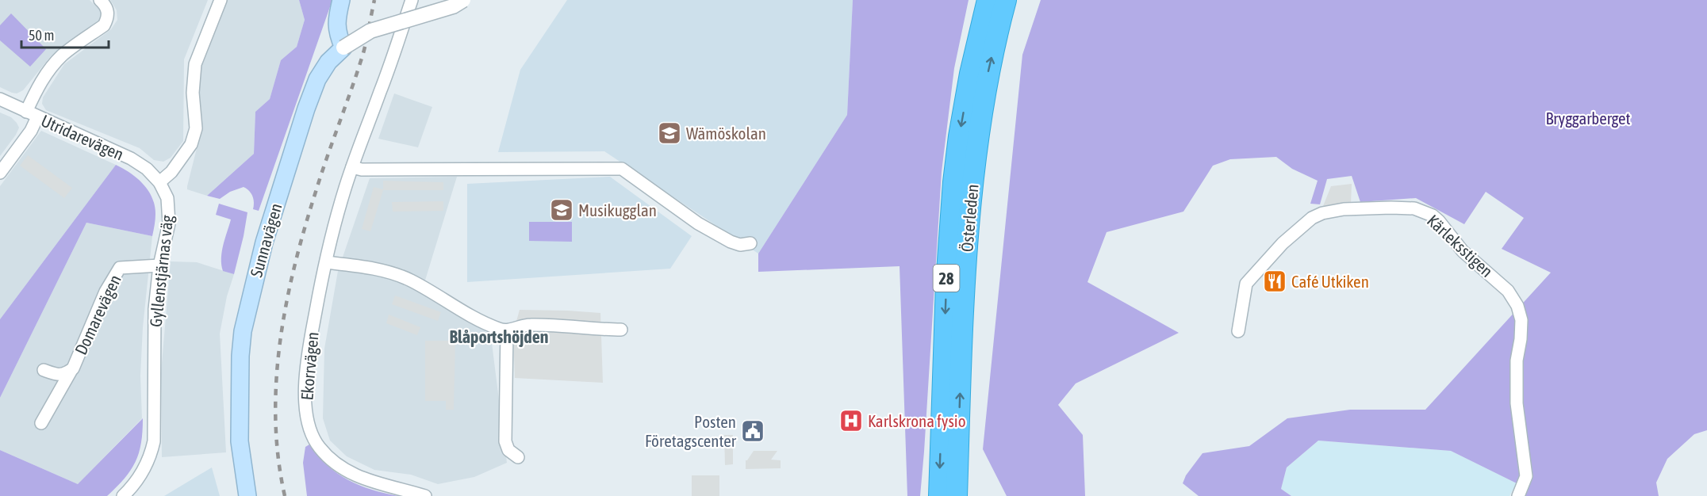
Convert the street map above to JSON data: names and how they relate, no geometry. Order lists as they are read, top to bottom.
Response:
{
  "streets": {
    "highway": ["Österleden", "28"],
    "main road": ["Sunnavägen"],
    "street": [
      "Utridarevägen",
      "Kärleksstigen",
      "Gyllenstjärnas väg",
      "Domarevägen",
      "Ekorrvägen"
    ]
  },
  "crossings": [
    ["Utridarevägen", "Gyllenstjärnas väg"],
    ["Gyllenstjärnas väg", "Domarevägen"]
  ],
  "districts": ["Blåportshöjden"],
  "parks": ["Bryggarberget"],
  "places": {
    "school or university": ["Wämöskolan", "Musikugglan"],
    "restaurant": ["Café Utkiken"],
    "hospital": ["Karlskrona fysio"],
    "public building": ["Posten Företagscenter"]
  },
  "scale_bar": "50 m"
}
